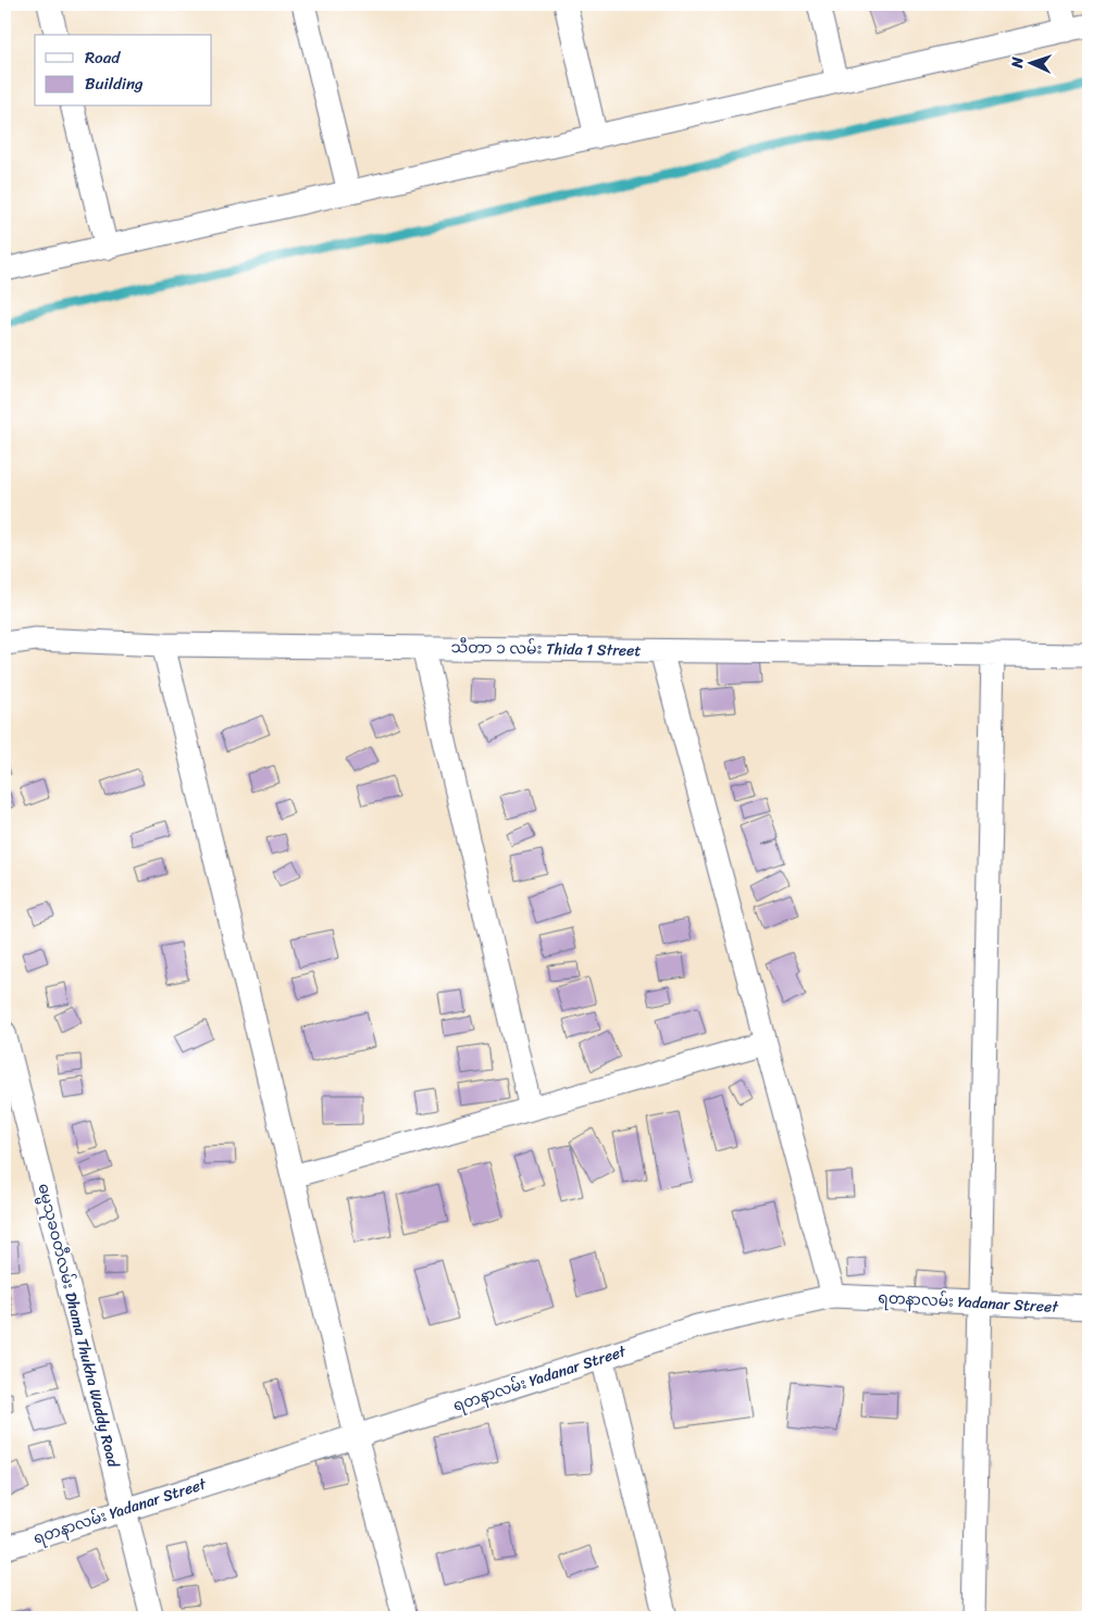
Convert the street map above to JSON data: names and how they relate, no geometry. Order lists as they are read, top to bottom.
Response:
{
  "streets": {
    "street": ["သီတာ ၁ လမ်း Thida 1 Street", "ရတနာလမ်း Yadanar Street", "ဓမ္မသုခဝတီလမ်း Dhama Thukha Waddy Road"]
  },
  "crossings": [
    ["ရတနာလမ်း Yadanar Street", "ဓမ္မသုခဝတီလမ်း Dhama Thukha Waddy Road"]
  ],
  "legend": ["Road", "Building"],
  "north": "left"
}
